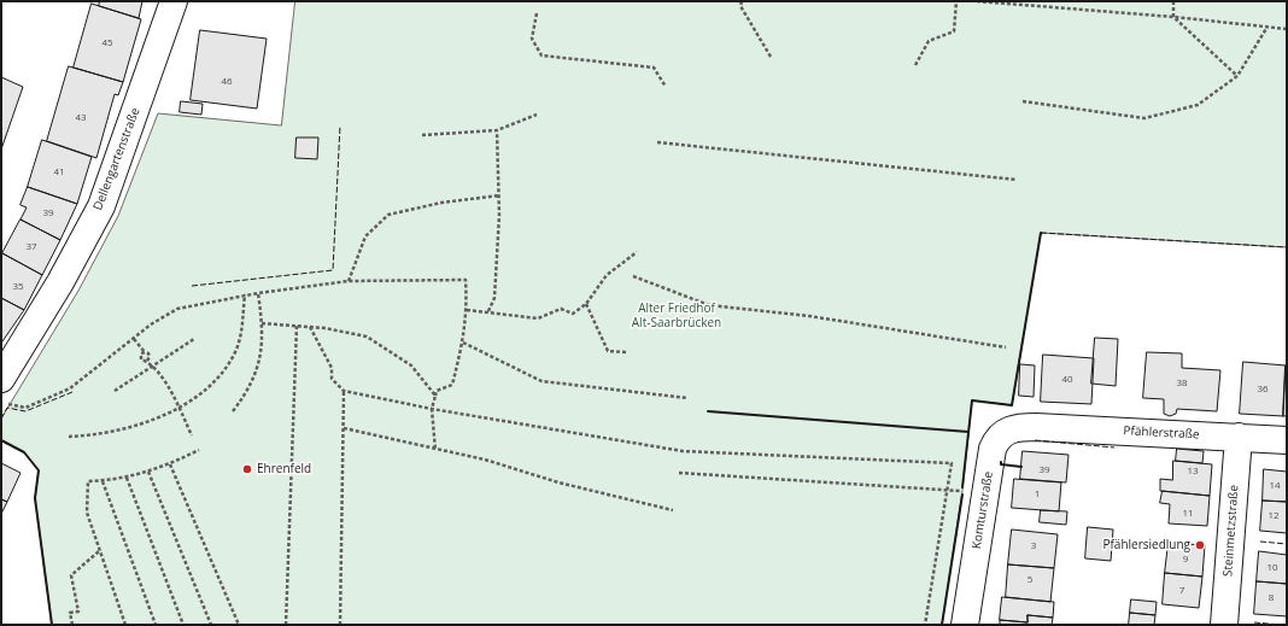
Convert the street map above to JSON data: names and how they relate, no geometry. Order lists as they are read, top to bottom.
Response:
{
  "streets": {
    "street": [
      "Dellengartenstraße",
      "Pfählerstraße",
      "Komturstraße",
      "Steinmetzstraße"
    ]
  },
  "crossings": [
    ["Pfählerstraße", "Komturstraße"],
    ["Pfählerstraße", "Steinmetzstraße"]
  ],
  "parks": ["Alter Friedhof Alt-Saarbrücken"],
  "places": ["Ehrenfeld", "Pfählersiedlung"],
  "house_numbers": [
    "45",
    "46",
    "43",
    "41",
    "39",
    "37",
    "35",
    "40",
    "38",
    "36",
    "39",
    "13",
    "14",
    "1",
    "11",
    "12",
    "3",
    "9",
    "10",
    "5",
    "7",
    "8"
  ]
}
